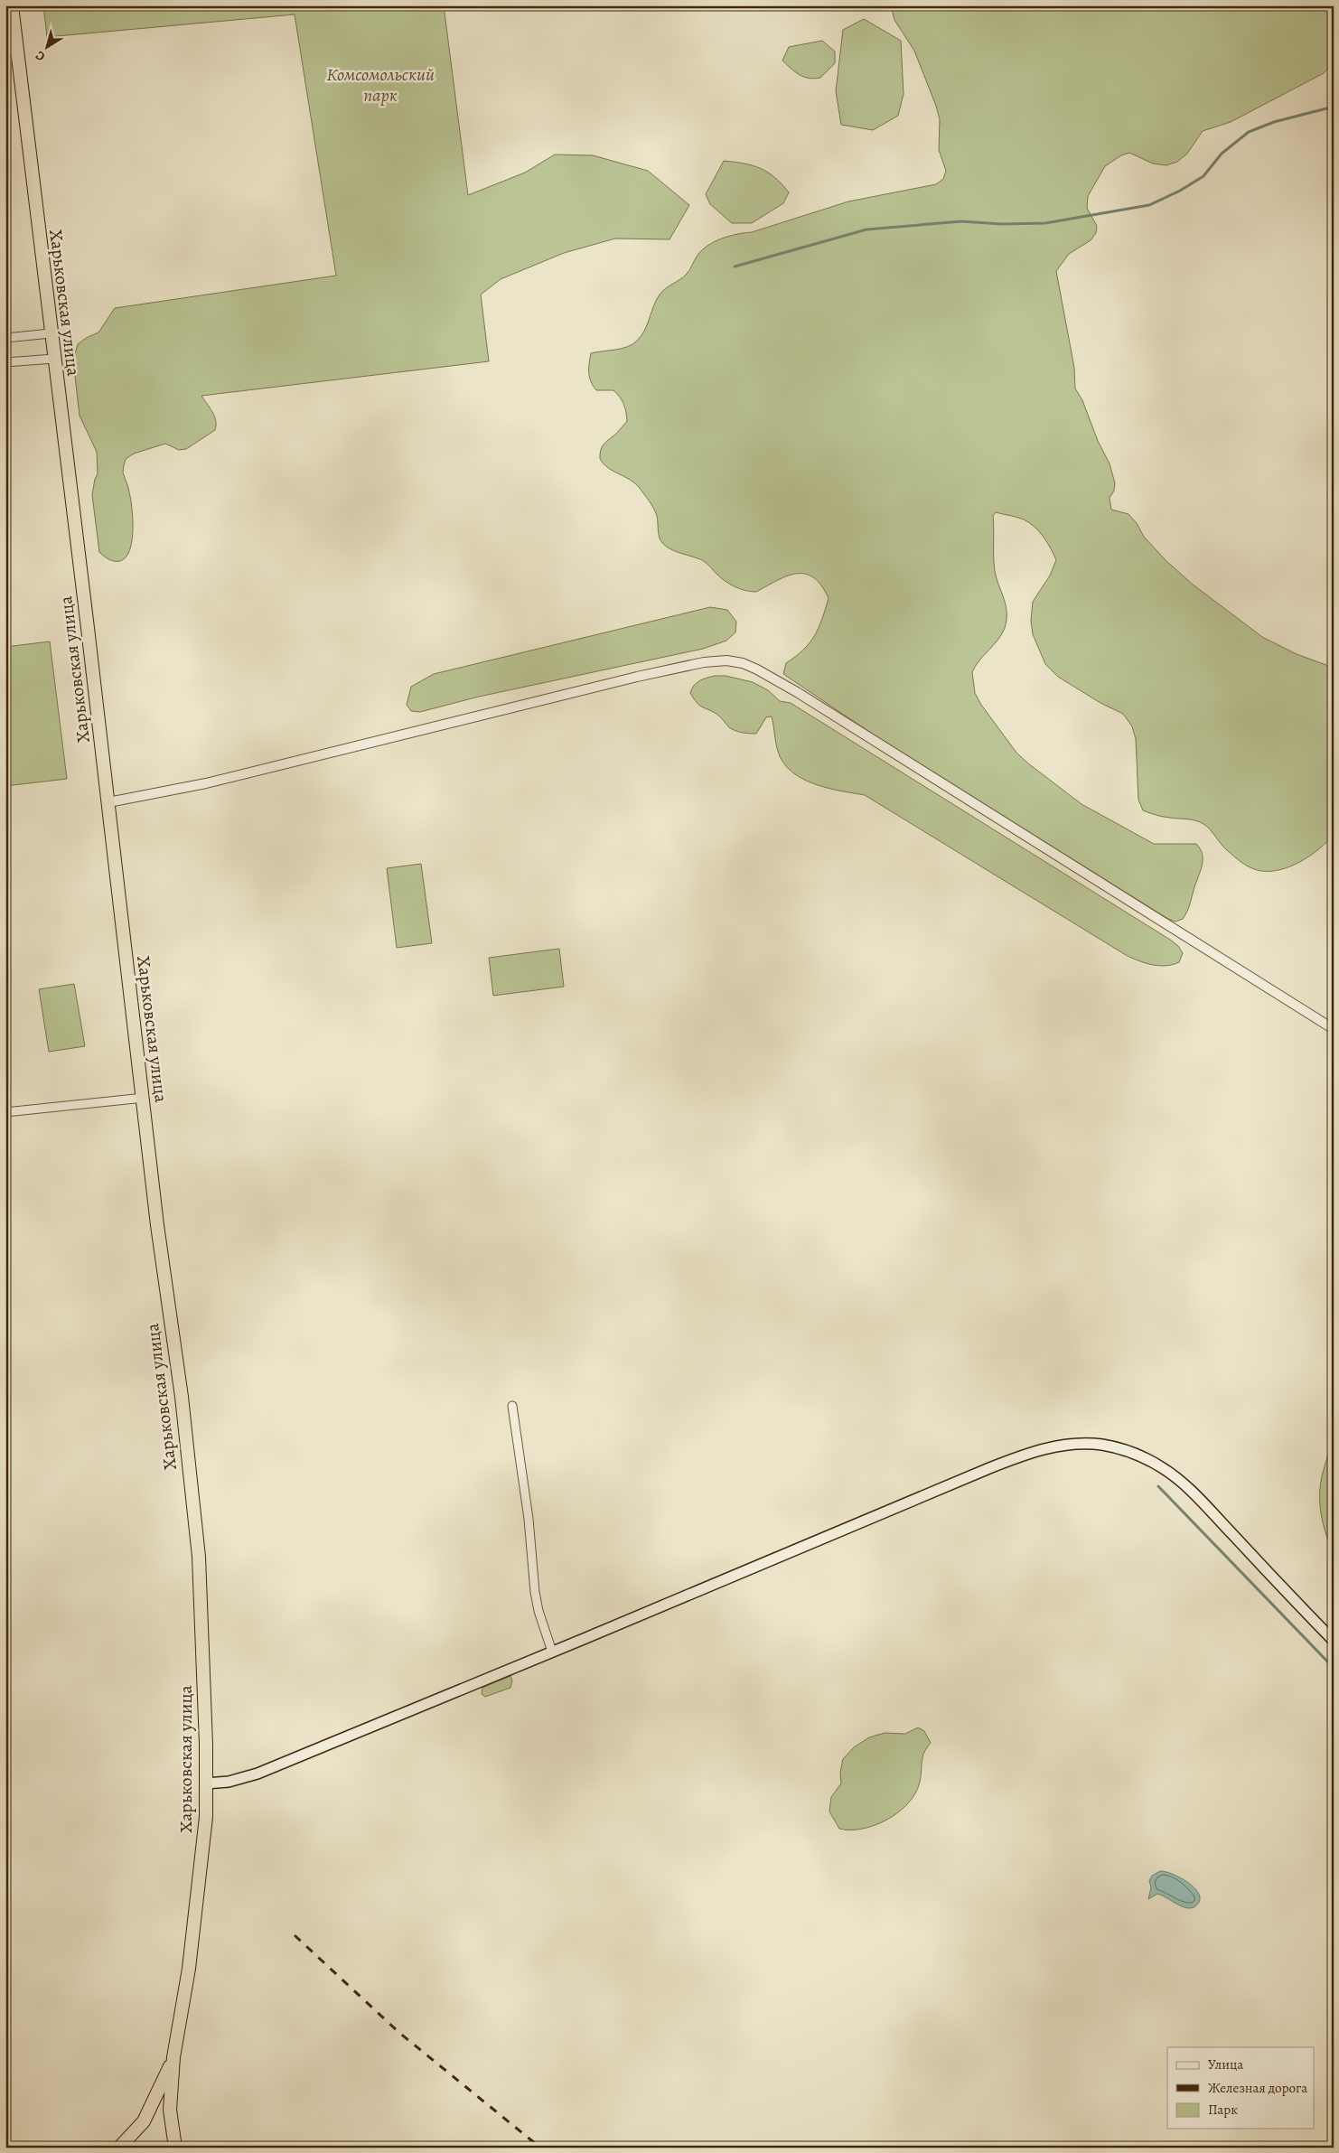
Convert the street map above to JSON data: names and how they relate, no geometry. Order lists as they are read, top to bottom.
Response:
{
  "streets": {
    "highway": ["Харьковская улица"]
  },
  "parks": ["Комсомольский парк"],
  "legend": ["Улица", "Железная дорога", "Парк"],
  "north": "bottom left"
}
